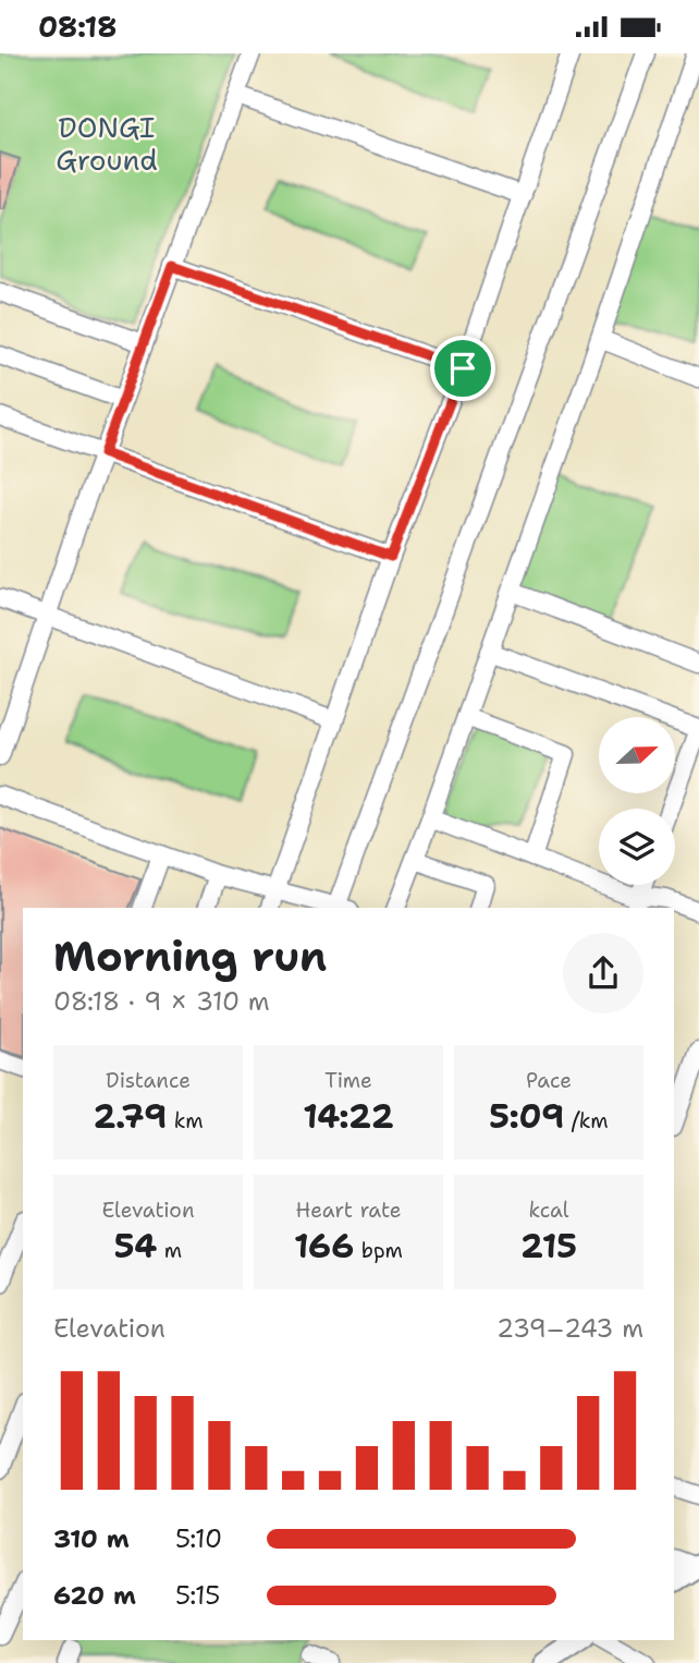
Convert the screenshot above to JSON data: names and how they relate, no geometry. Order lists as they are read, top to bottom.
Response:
{
  "parks": ["DONGI Ground"],
  "north": "right",
  "page": {
    "status": "08:18",
    "heading": ["Morning run", "08:18 · 9 × 310 m"],
    "stats": [
      ["Distance", "2.79 km"],
      ["Time", "14:22"],
      ["Pace", "5:09 /km"],
      ["Elevation", "54 m"],
      ["Heart rate", "166 bpm"],
      ["kcal", "215"]
    ],
    "chart": ["Elevation", "239–243 m"],
    "list": [
      {
        "name": "310 m",
        "note": "5:10"
      },
      {
        "name": "620 m",
        "note": "5:15"
      }
    ]
  }
}
